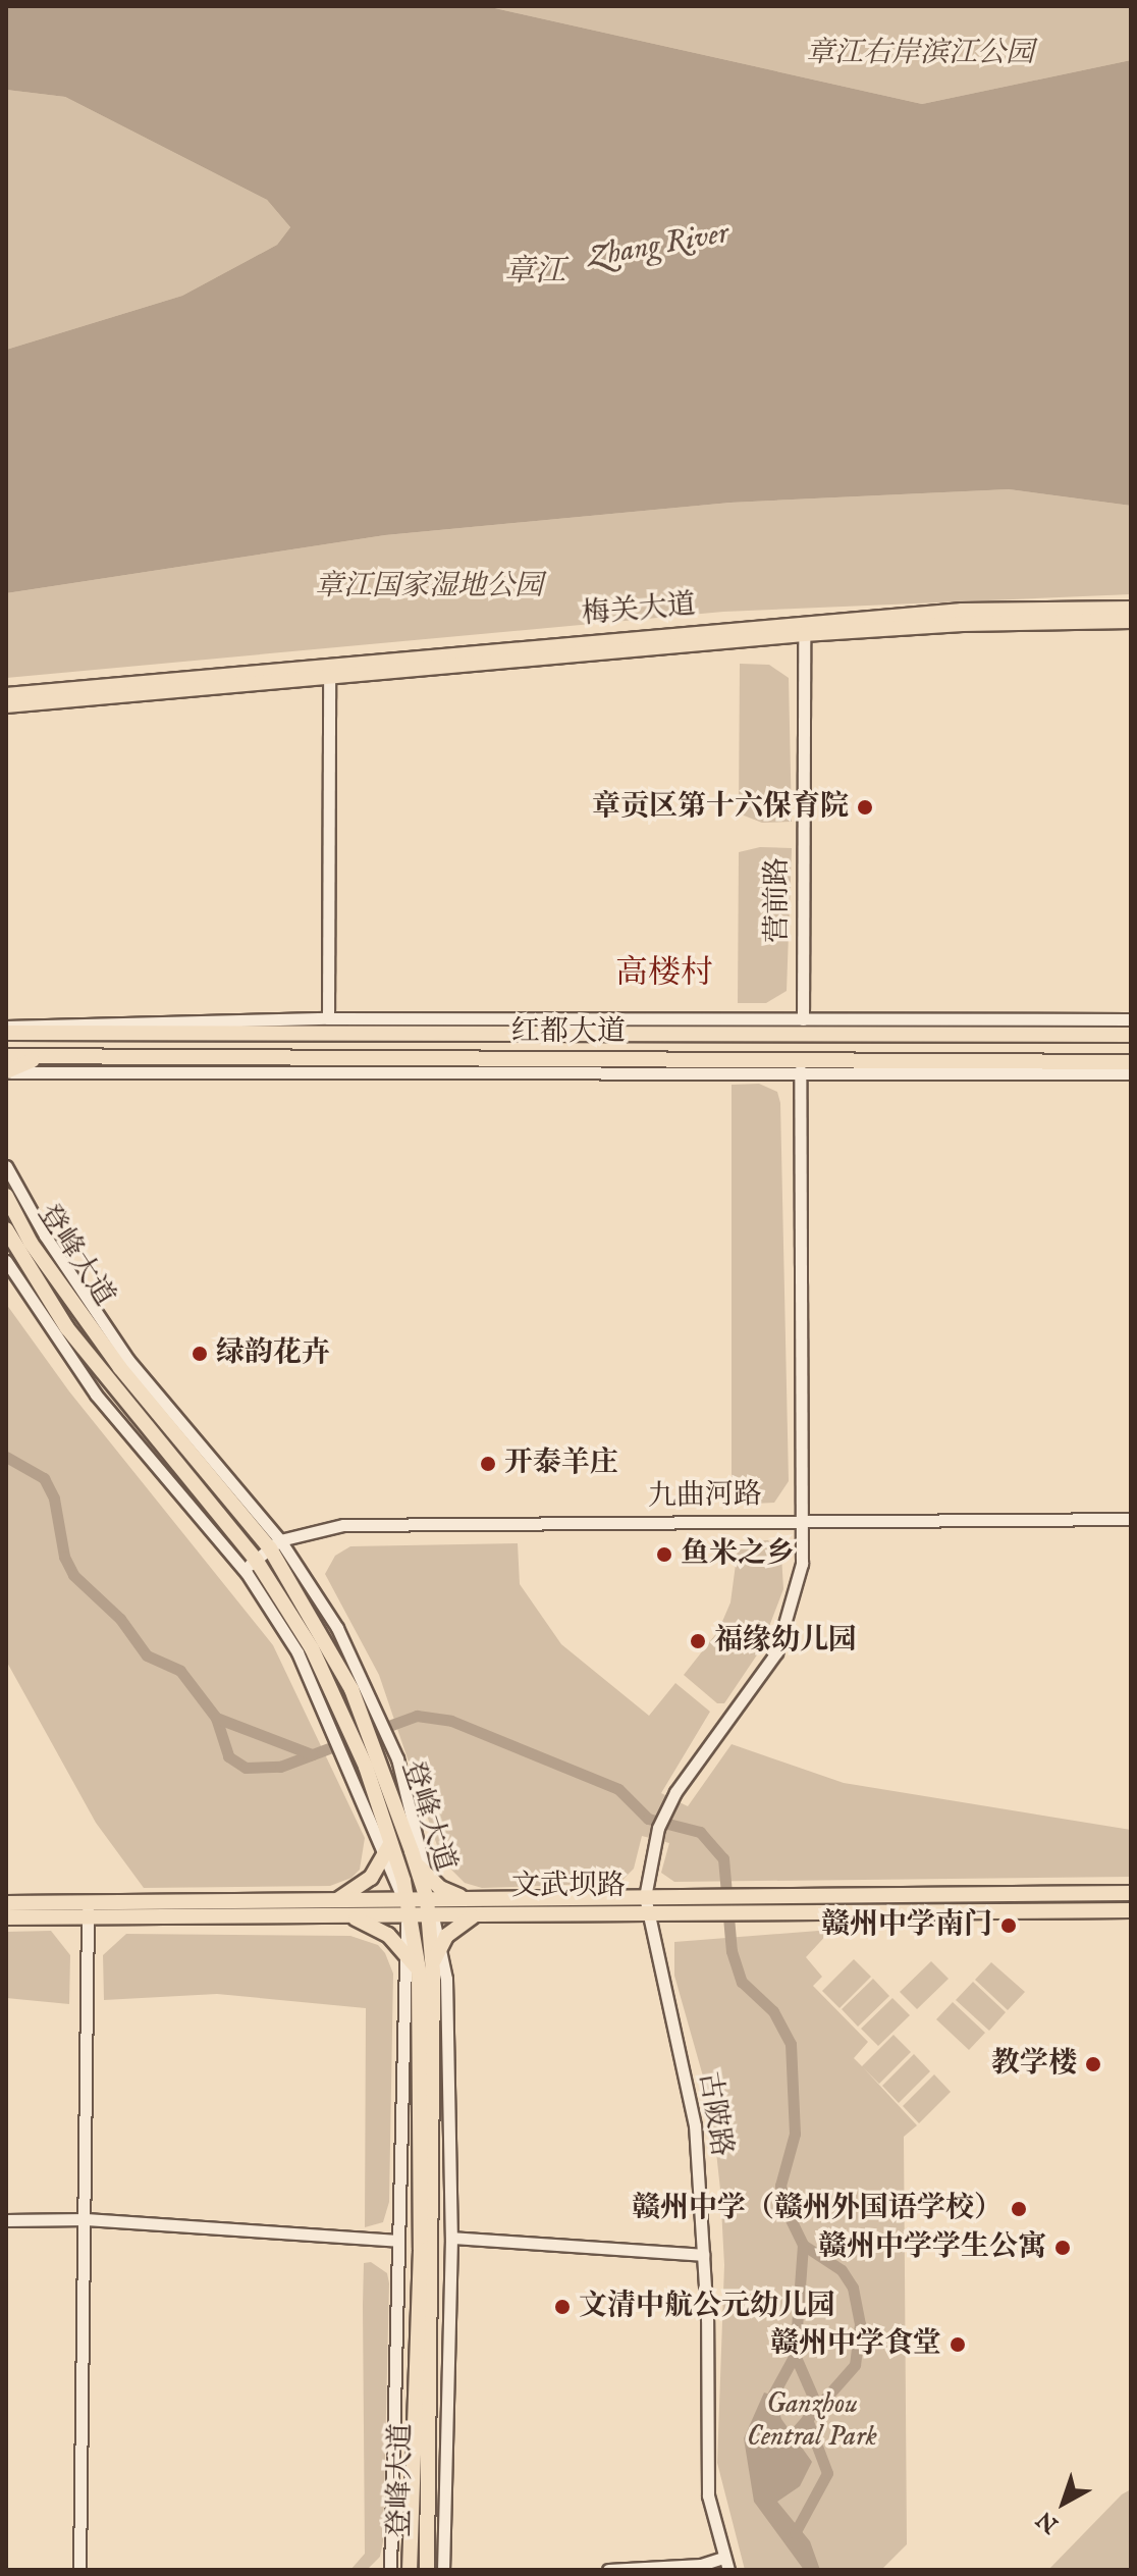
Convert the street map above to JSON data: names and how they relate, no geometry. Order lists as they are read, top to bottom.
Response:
{
  "streets": {
    "main road": [
      "梅关大道",
      "红都大道",
      "登峰大道",
      "文武坝路"
    ],
    "street": ["营前路", "九曲河路", "古陂路"]
  },
  "crossings": [
    ["梅关大道", "营前路"],
    ["登峰大道", "九曲河路"],
    ["登峰大道", "文武坝路"],
    ["九曲河路", "古陂路"],
    ["文武坝路", "古陂路"]
  ],
  "districts": ["高楼村"],
  "water": ["Zhang River", "章江"],
  "parks": ["章江右岸滨江公园", "章江国家湿地公园", "Ganzhou Central Park"],
  "places": [
    "章贡区第十六保育院",
    "绿韵花卉",
    "开泰羊庄",
    "鱼米之乡",
    "福缘幼儿园",
    "赣州中学南门",
    "教学楼",
    "赣州中学（赣州外国语学校）",
    "赣州中学学生公寓",
    "文清中航公元幼儿园",
    "赣州中学食堂"
  ],
  "north": "bottom left"
}
